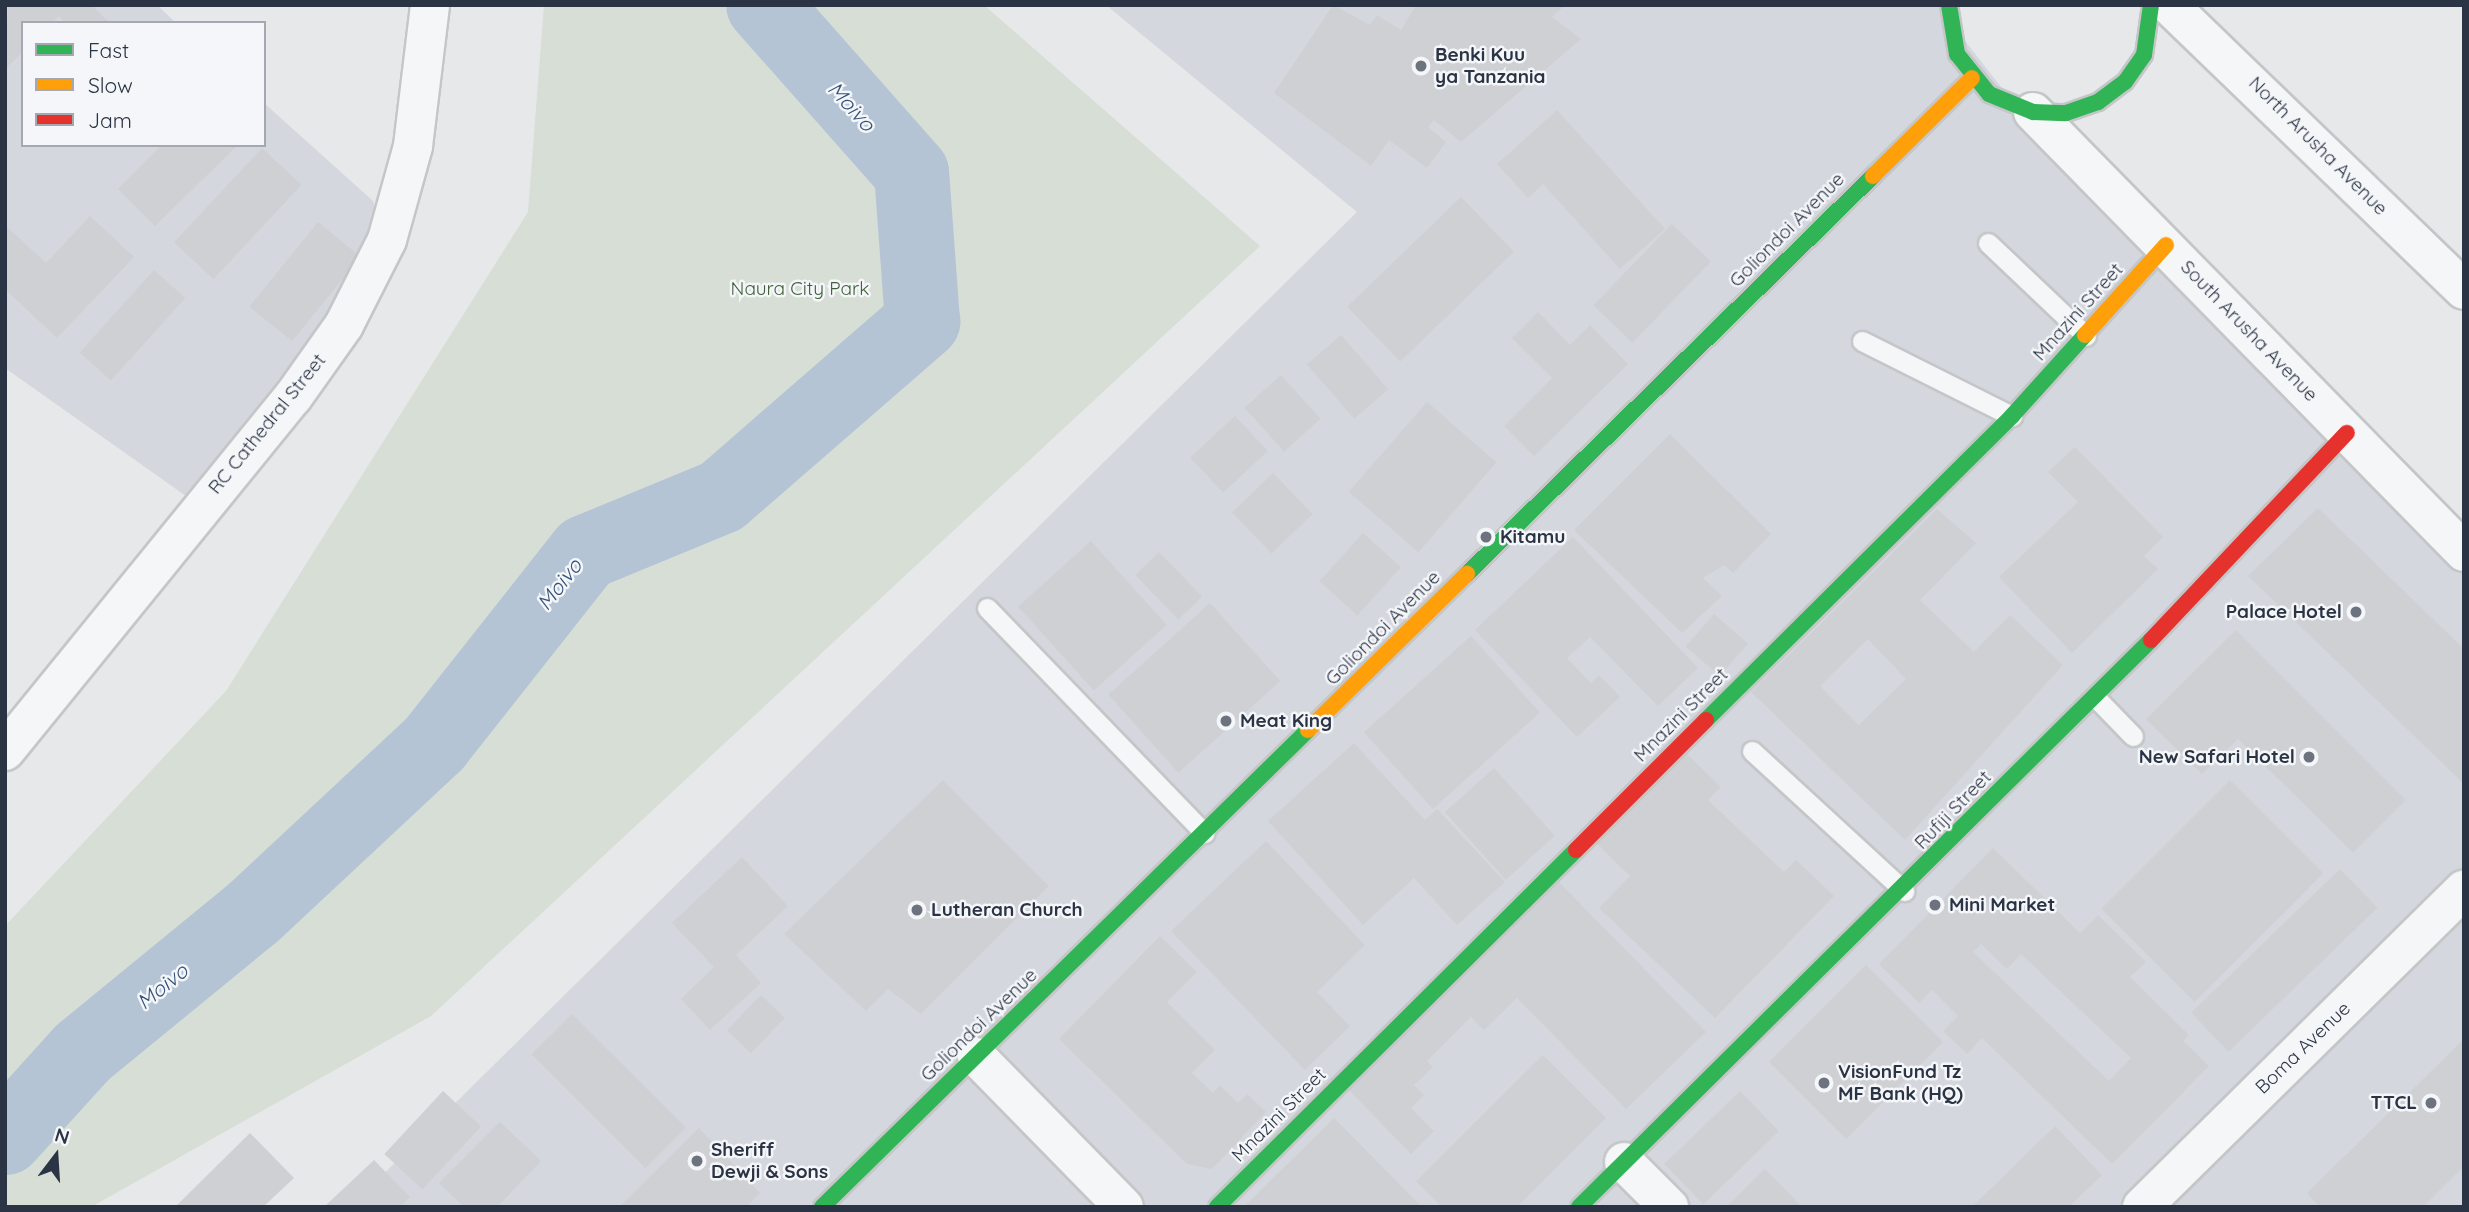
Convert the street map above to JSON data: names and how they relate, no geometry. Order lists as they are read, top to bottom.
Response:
{
  "streets": {
    "street": [
      "North Arusha Avenue",
      "Goliondoi Avenue",
      "Mnazini Street",
      "South Arusha Avenue",
      "RC Cathedral Street",
      "Rufiji Street",
      "Boma Avenue"
    ]
  },
  "crossings": [
    ["Mnazini Street", "South Arusha Avenue"],
    ["South Arusha Avenue", "Rufiji Street"]
  ],
  "water": ["Moivo"],
  "parks": ["Naura City Park"],
  "places": [
    "Benki Kuu ya Tanzania",
    "Kitamu",
    "Palace Hotel",
    "Meat King",
    "New Safari Hotel",
    "Mini Market",
    "Lutheran Church",
    "VisionFund Tz MF Bank (HQ)",
    "TTCL",
    "Sheriff Dewji & Sons"
  ],
  "legend": ["Fast", "Slow", "Jam"],
  "north": "top"
}
